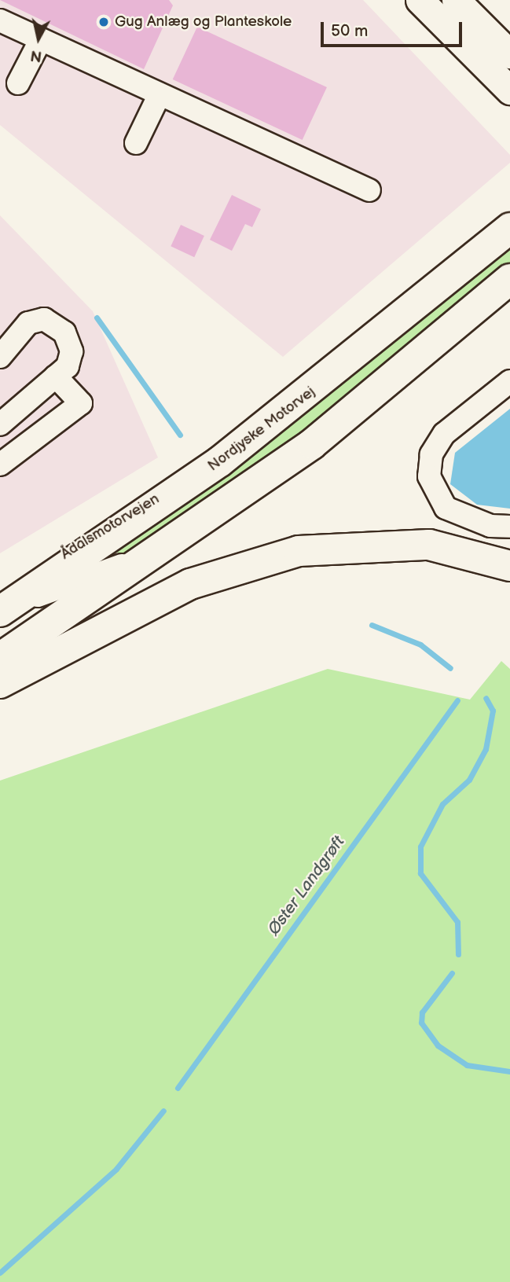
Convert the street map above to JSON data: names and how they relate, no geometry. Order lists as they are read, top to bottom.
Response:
{
  "streets": {
    "highway": ["Nordjyske Motorvej", "Ådalsmotorvejen"]
  },
  "crossings": [
    ["Nordjyske Motorvej", "Ådalsmotorvejen"]
  ],
  "water": ["Øster Landgrøft"],
  "places": ["Gug Anlæg og Planteskole"],
  "scale_bar": "50 m",
  "north": "bottom"
}
